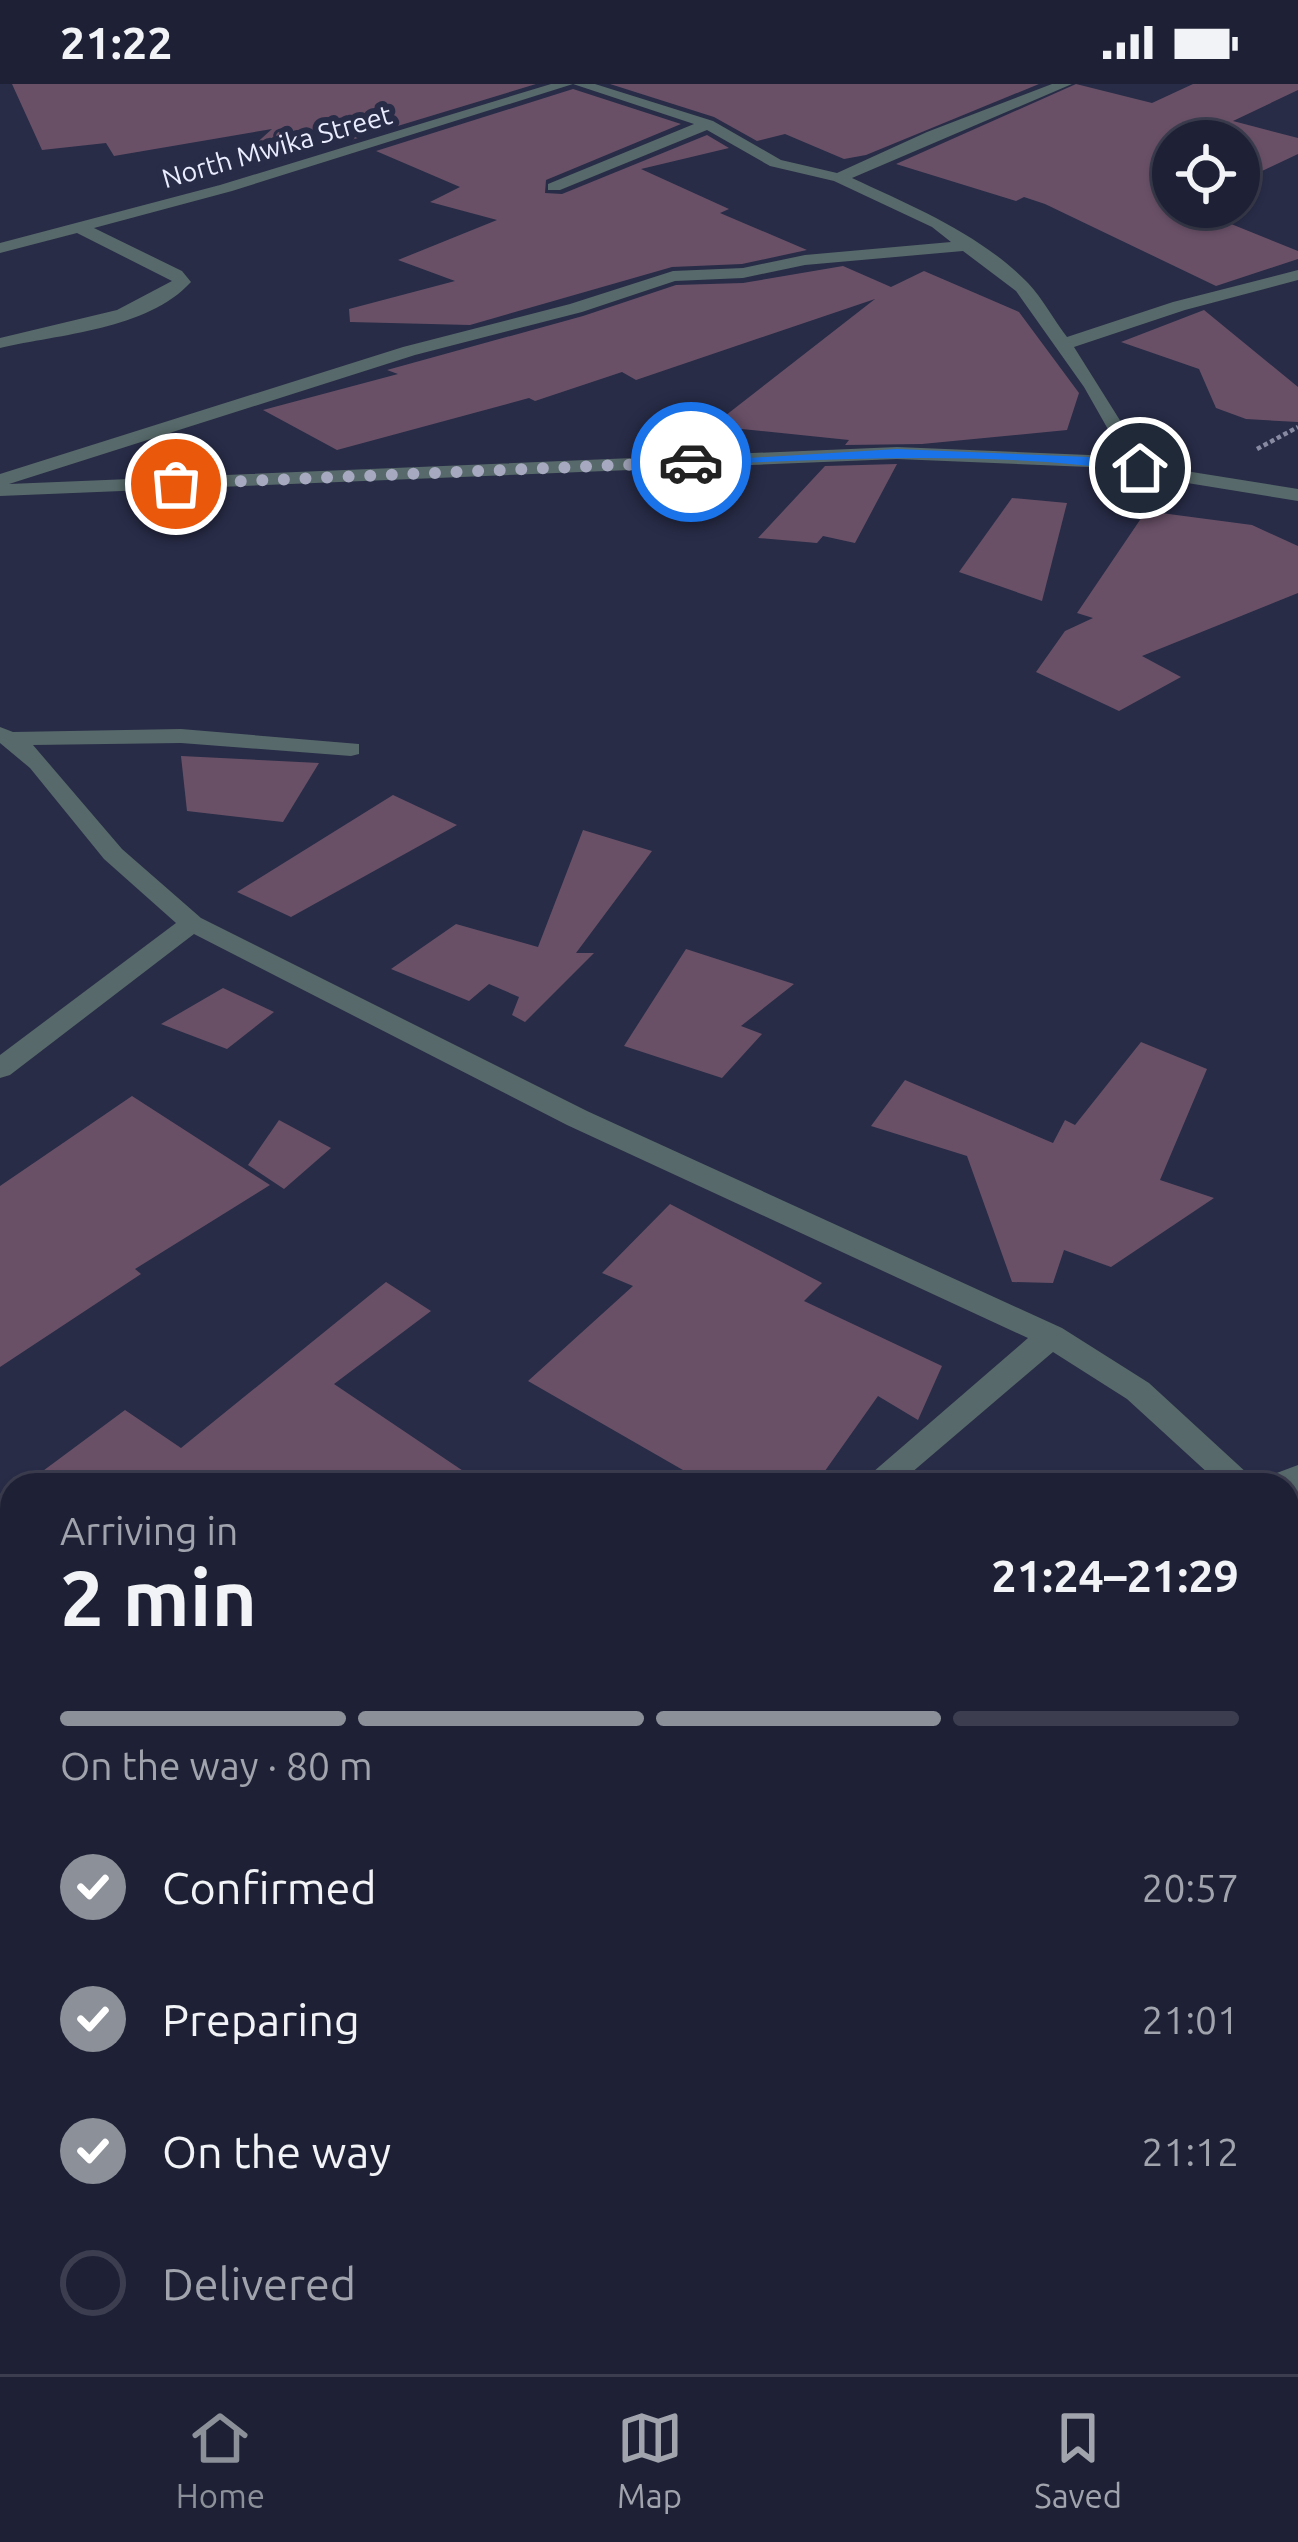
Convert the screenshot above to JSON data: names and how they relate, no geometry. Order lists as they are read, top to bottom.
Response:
{
  "streets": {
    "street": ["North Mwika Street"]
  },
  "page": {
    "status": "21:22",
    "heading": ["2 min", "Arriving in", "21:24–21:29"],
    "bar": "On the way · 80 m",
    "list": [
      ["Confirmed", "20:57"],
      ["Preparing", "21:01"],
      ["On the way", "21:12"],
      "Delivered"
    ],
    "tabs": ["Home", "Map", "Saved"]
  }
}
